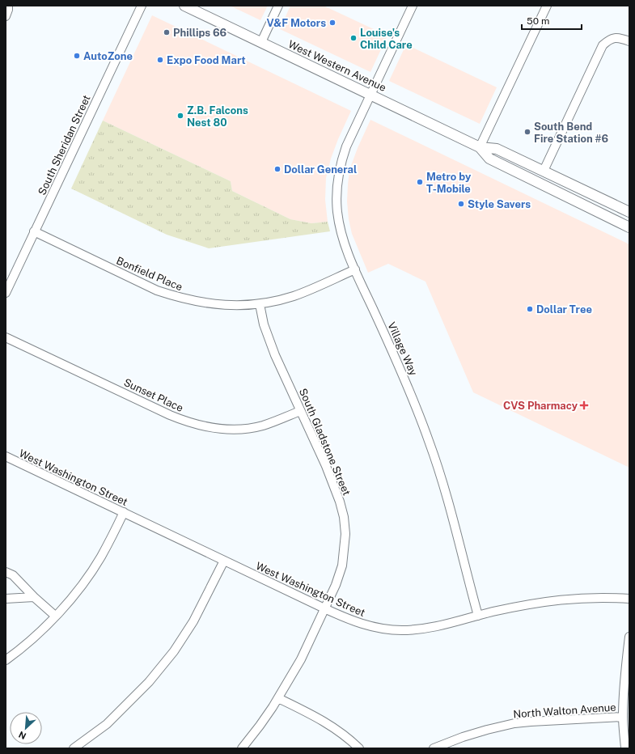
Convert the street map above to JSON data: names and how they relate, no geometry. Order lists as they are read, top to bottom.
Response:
{
  "streets": {
    "main road": ["West Western Avenue"],
    "street": [
      "South Sheridan Street",
      "Bonfield Place",
      "Village Way",
      "Sunset Place",
      "South Gladstone Street",
      "West Washington Street",
      "North Walton Avenue"
    ]
  },
  "crossings": [
    ["West Western Avenue", "Village Way"],
    ["South Sheridan Street", "Bonfield Place"],
    ["Bonfield Place", "Village Way"],
    ["Bonfield Place", "South Gladstone Street"],
    ["Village Way", "West Washington Street"],
    ["Sunset Place", "South Gladstone Street"],
    ["South Gladstone Street", "West Washington Street"]
  ],
  "places": {
    "other": [
      "V&F Motors",
      "Phillips 66",
      "Louise's Child Care",
      "AutoZone",
      "Expo Food Mart",
      "Z.B. Falcons Nest 80",
      "South Bend Fire Station #6",
      "Dollar General",
      "Metro by T-Mobile",
      "Style Savers",
      "Dollar Tree"
    ],
    "health": ["CVS Pharmacy"]
  },
  "scale_bar": "50 m",
  "north": "bottom left"
}
